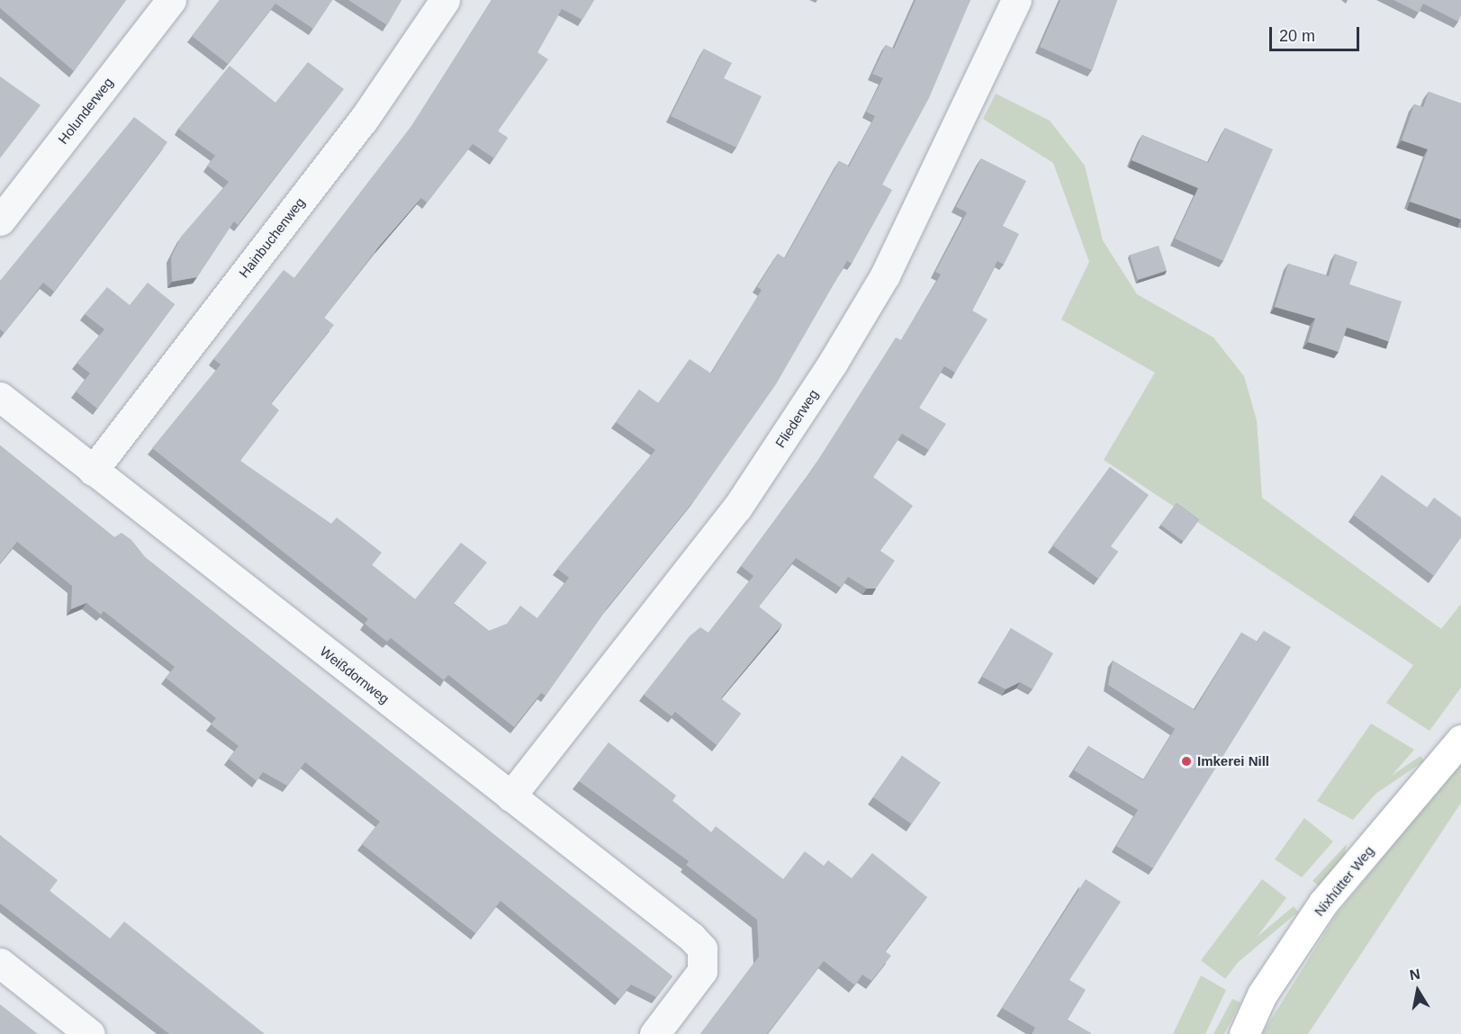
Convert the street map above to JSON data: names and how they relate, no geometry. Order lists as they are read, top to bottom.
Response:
{
  "streets": {
    "main road": ["Nixhütter Weg"],
    "street": [
      "Holunderweg",
      "Hainbuchenweg",
      "Fliederweg",
      "Weißdornweg"
    ]
  },
  "crossings": [
    ["Hainbuchenweg", "Weißdornweg"],
    ["Fliederweg", "Weißdornweg"]
  ],
  "places": ["Imkerei Nill"],
  "scale_bar": "20 m",
  "north": "top"
}
